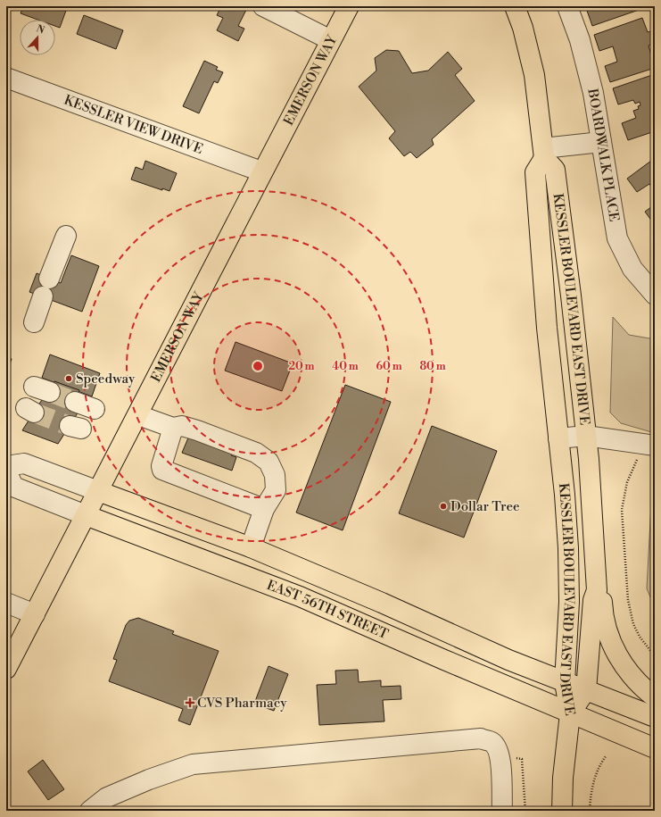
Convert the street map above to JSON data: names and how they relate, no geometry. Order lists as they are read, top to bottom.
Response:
{
  "streets": {
    "main road": ["EMERSON WAY", "KESSLER BOULEVARD EAST DRIVE", "EAST 56TH STREET"],
    "street": ["KESSLER VIEW DRIVE", "BOARDWALK PLACE"]
  },
  "crossings": [
    ["EMERSON WAY", "KESSLER VIEW DRIVE"],
    ["EMERSON WAY", "EAST 56TH STREET"],
    ["KESSLER BOULEVARD EAST DRIVE", "EAST 56TH STREET"]
  ],
  "places": {
    "other": ["Speedway", "Dollar Tree"],
    "health": ["CVS Pharmacy"]
  },
  "north": "top",
  "rings": [
    "20 m",
    "40 m",
    "60 m",
    "80 m"
  ]
}
